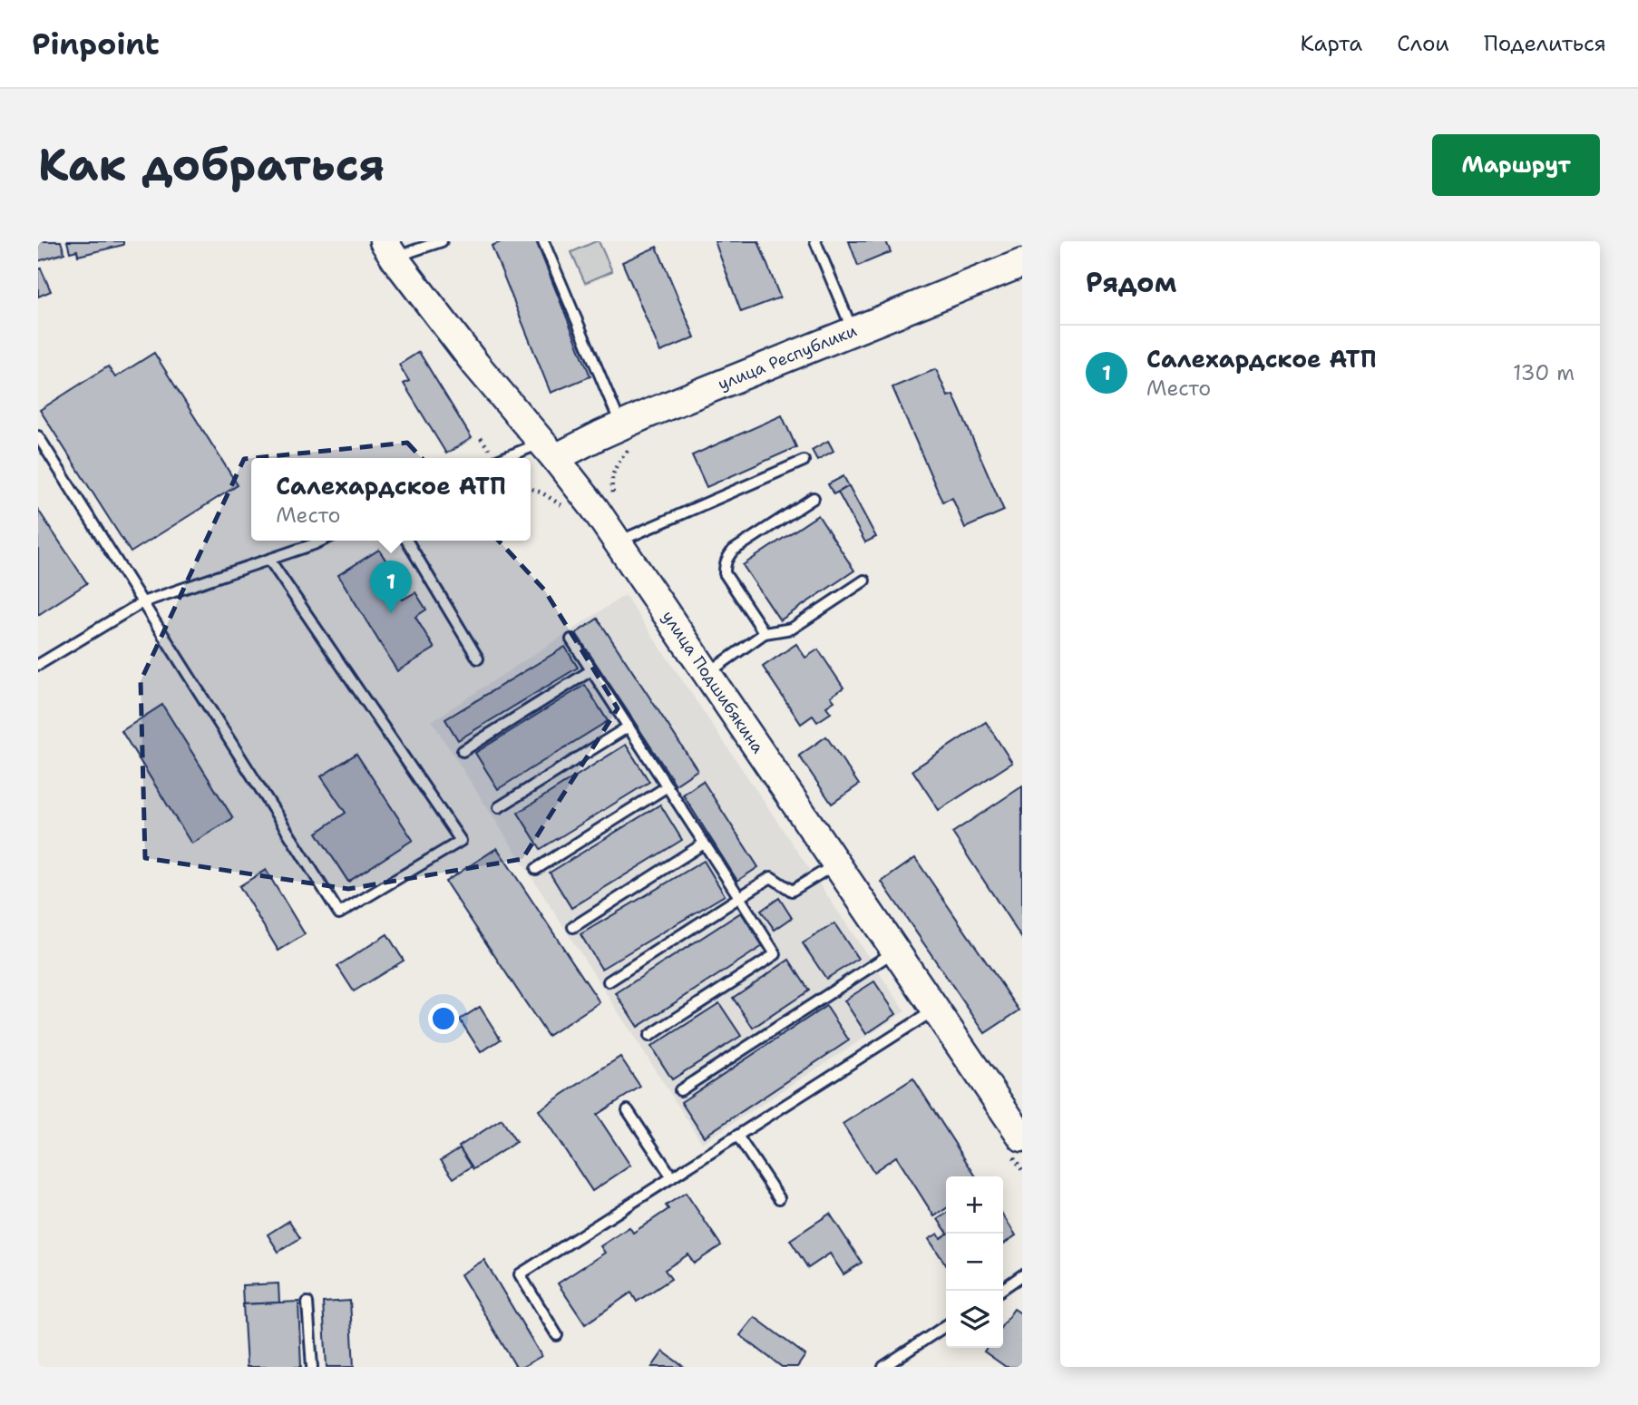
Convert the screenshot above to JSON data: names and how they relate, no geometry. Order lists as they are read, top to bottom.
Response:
{
  "streets": {
    "main road": ["улица Республики", "улица Подшибякина"]
  },
  "crossings": [
    ["улица Республики", "улица Подшибякина"]
  ],
  "page": {
    "header": "Pinpoint",
    "nav": ["Карта", "Слои", "Поделиться"],
    "buttons": "Маршрут",
    "title": "Как добраться",
    "heading": "Рядом",
    "list": [
      {
        "mark": "1",
        "name": "Салехардское АТП",
        "note": "Место",
        "value": "130 m"
      }
    ],
    "popup": ["Салехардское АТП", "Место"],
    "pins": "1",
    "map_buttons": ["+", "−"]
  }
}
